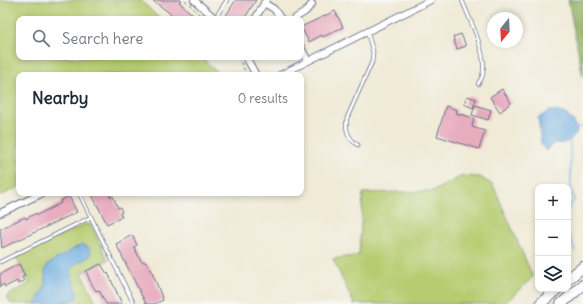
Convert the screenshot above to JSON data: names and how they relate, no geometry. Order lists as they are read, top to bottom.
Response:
{
  "north": "bottom",
  "page": {
    "search": "Search here",
    "heading": ["Nearby", "0 results"],
    "map_buttons": ["+", "−"]
  }
}
